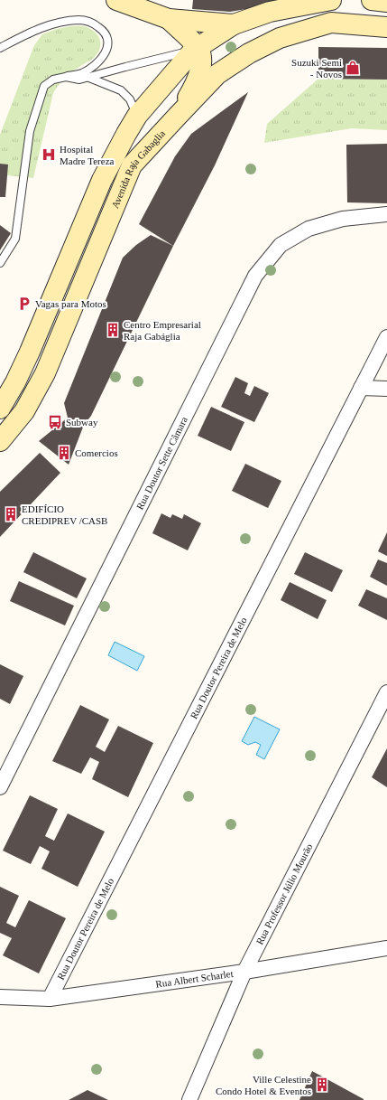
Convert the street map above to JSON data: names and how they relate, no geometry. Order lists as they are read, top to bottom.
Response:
{
  "streets": {
    "main road": ["Avenida Raja Gabaglia"],
    "street": [
      "Rua Doutor Sette Câmara",
      "Rua Doutor Pereira de Melo",
      "Rua Professor Júlio Mourão",
      "Rua Albert Scharlet"
    ]
  },
  "crossings": [
    ["Rua Doutor Pereira de Melo", "Rua Albert Scharlet"],
    ["Rua Professor Júlio Mourão", "Rua Albert Scharlet"]
  ],
  "places": {
    "shop": ["Suzuki Semi - Novos"],
    "hospital": ["Hospital Madre Tereza"],
    "parking": ["Vagas para Motos"],
    "building": [
      "Centro Empresarial Raja Gabáglia",
      "Comercios",
      "EDIFÍCIO CREDIPREV /CASB",
      "Ville Celestine Condo Hotel & Eventos"
    ],
    "bus stop": ["Subway"]
  }
}
